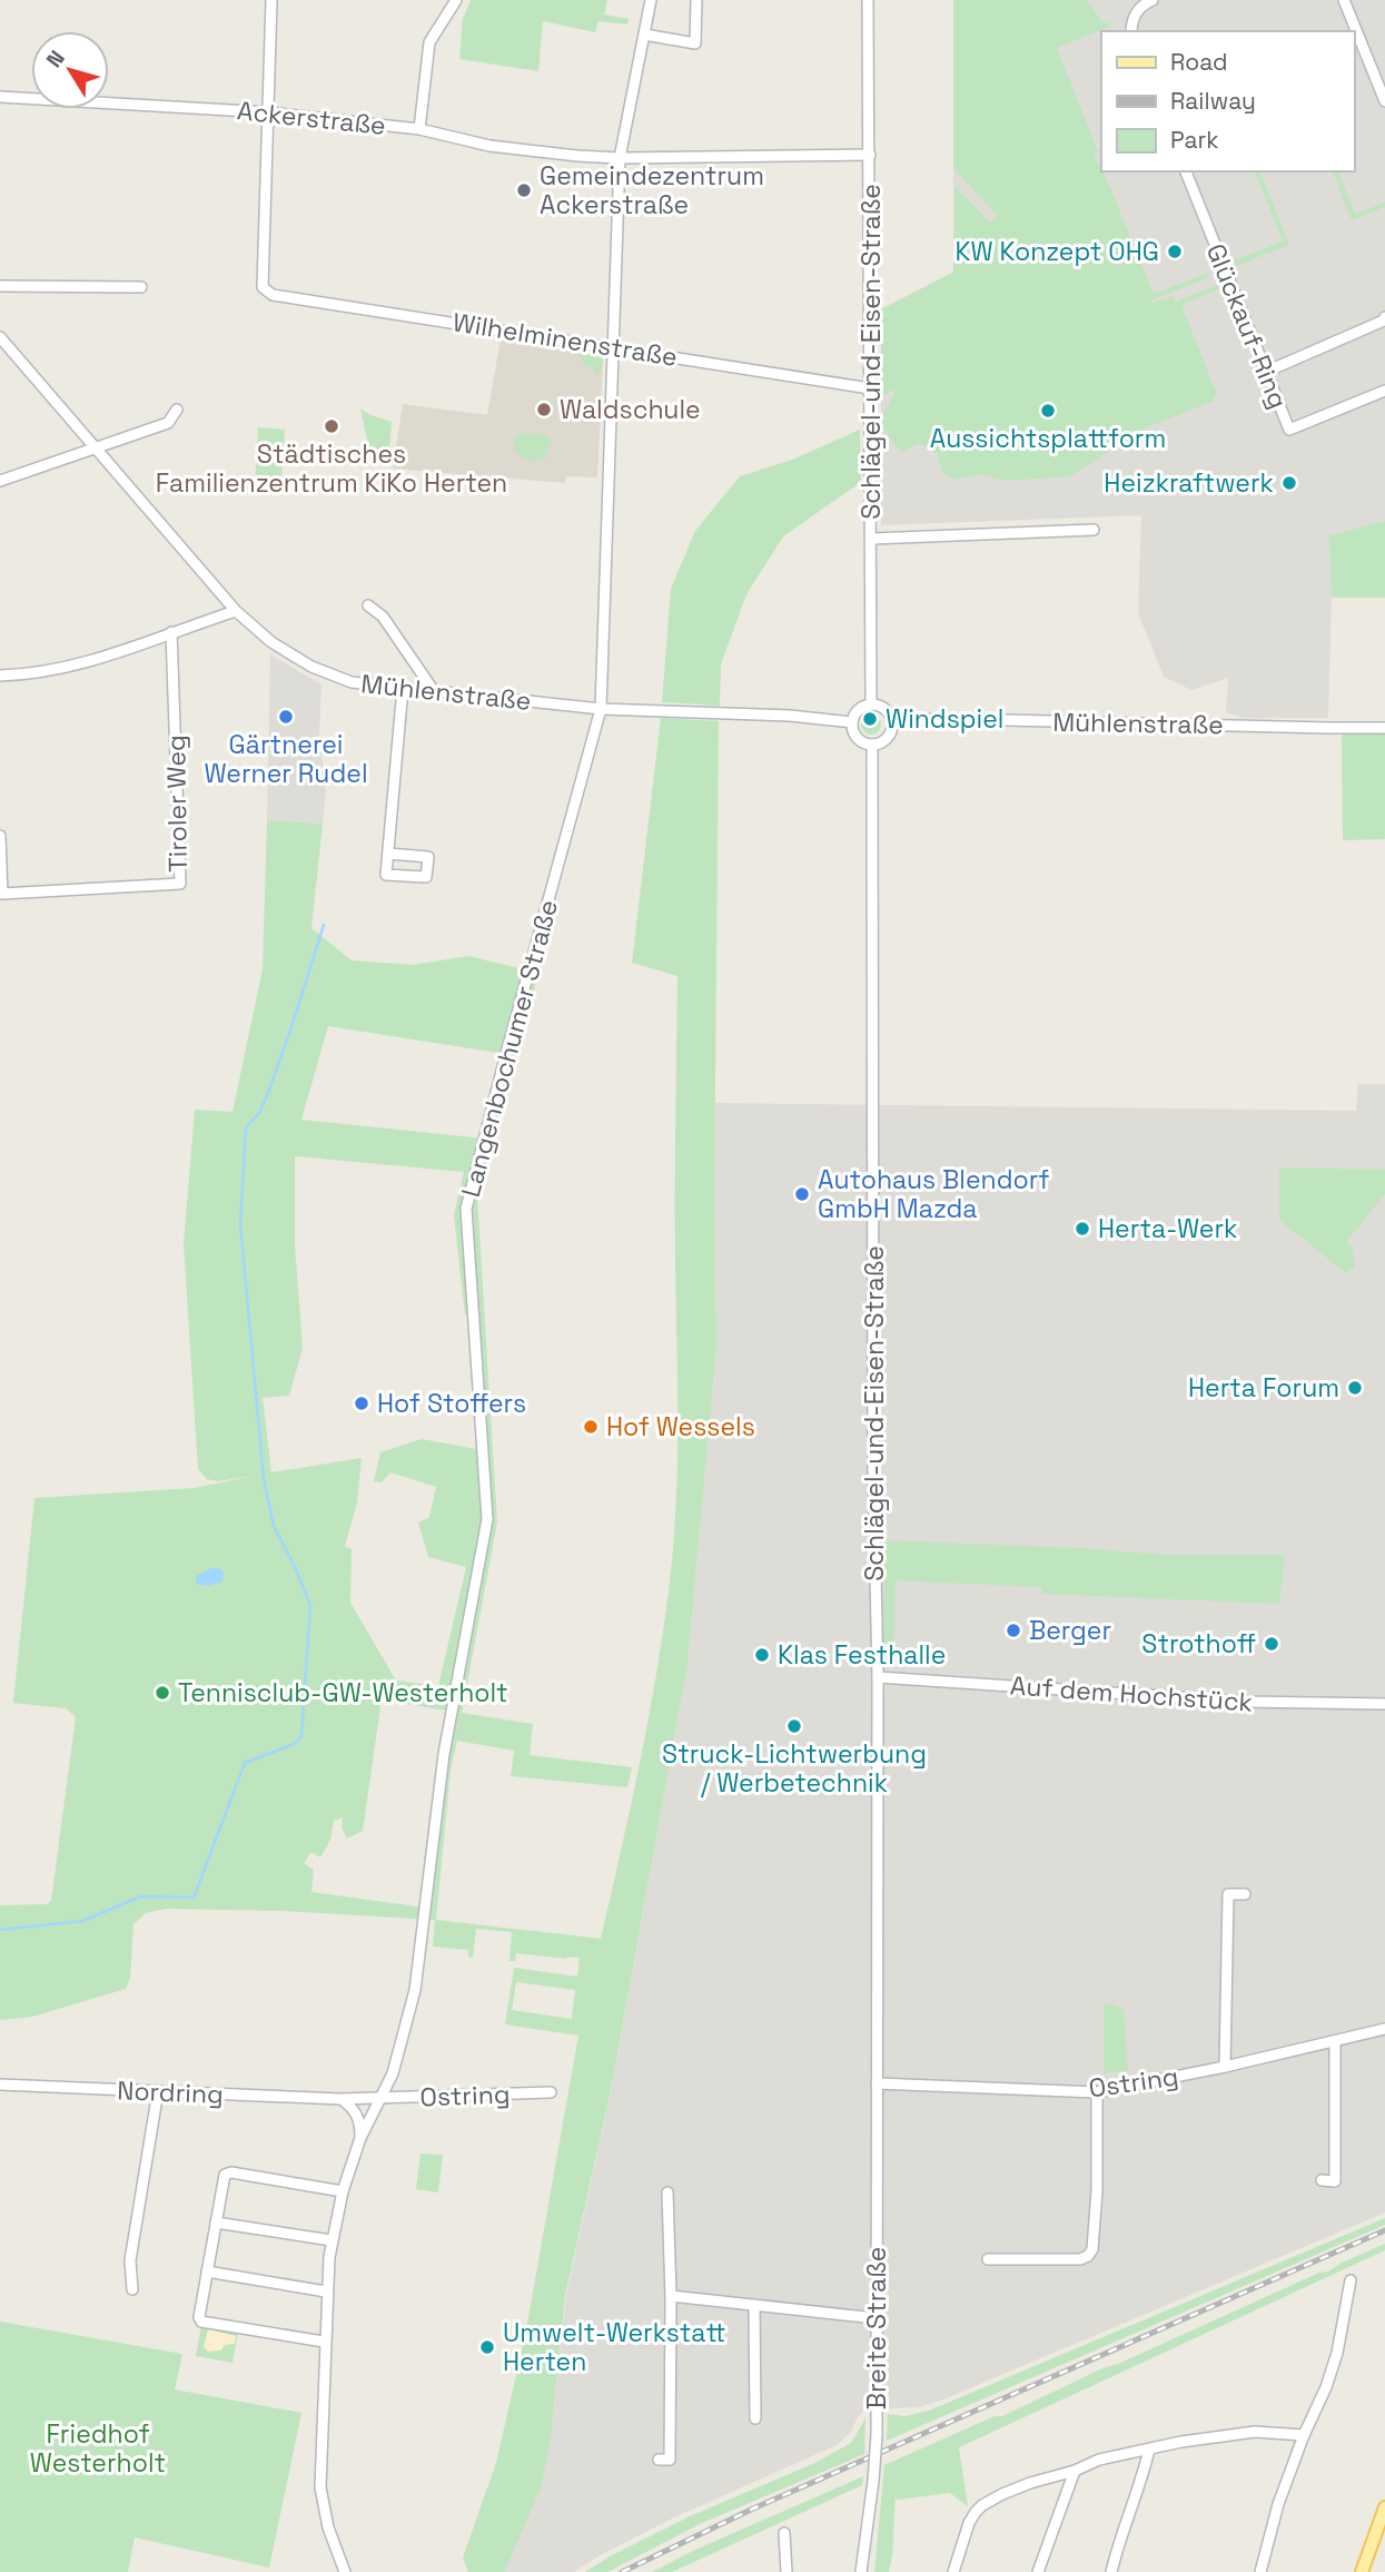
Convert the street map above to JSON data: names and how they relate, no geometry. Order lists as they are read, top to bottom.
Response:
{
  "streets": {
    "street": [
      "Ackerstraße",
      "Glückauf-Ring",
      "Wilhelminenstraße",
      "Schlägel-und-Eisen-Straße",
      "Mühlenstraße",
      "Tiroler Weg",
      "Langenbochumer Straße",
      "Auf dem Hochstück",
      "Ostring",
      "Nordring",
      "Breite Straße"
    ]
  },
  "crossings": [
    ["Ackerstraße", "Wilhelminenstraße"],
    ["Ackerstraße", "Schlägel-und-Eisen-Straße"],
    ["Ackerstraße", "Langenbochumer Straße"],
    ["Wilhelminenstraße", "Schlägel-und-Eisen-Straße"],
    ["Wilhelminenstraße", "Langenbochumer Straße"],
    ["Schlägel-und-Eisen-Straße", "Mühlenstraße"],
    ["Schlägel-und-Eisen-Straße", "Auf dem Hochstück"],
    ["Schlägel-und-Eisen-Straße", "Ostring"],
    ["Schlägel-und-Eisen-Straße", "Breite Straße"],
    ["Mühlenstraße", "Langenbochumer Straße"],
    ["Langenbochumer Straße", "Ostring"],
    ["Langenbochumer Straße", "Nordring"],
    ["Ostring", "Nordring"],
    ["Ostring", "Breite Straße"]
  ],
  "parks": ["Friedhof Westerholt"],
  "places": [
    "Gemeindezentrum Ackerstraße",
    "KW Konzept OHG",
    "Waldschule",
    "Aussichtsplattform",
    "Städtisches Familienzentrum KiKo Herten",
    "Heizkraftwerk",
    "Gärtnerei Werner Rudel",
    "Windspiel",
    "Autohaus Blendorf GmbH Mazda",
    "Herta-Werk",
    "Herta Forum",
    "Hof Stoffers",
    "Hof Wessels",
    "Berger",
    "Strothoff",
    "Klas Festhalle",
    "Tennisclub-GW-Westerholt",
    "Struck-Lichtwerbung / Werbetechnik",
    "Umwelt-Werkstatt Herten"
  ],
  "legend": ["Road", "Railway", "Park"],
  "north": "top left"
}
